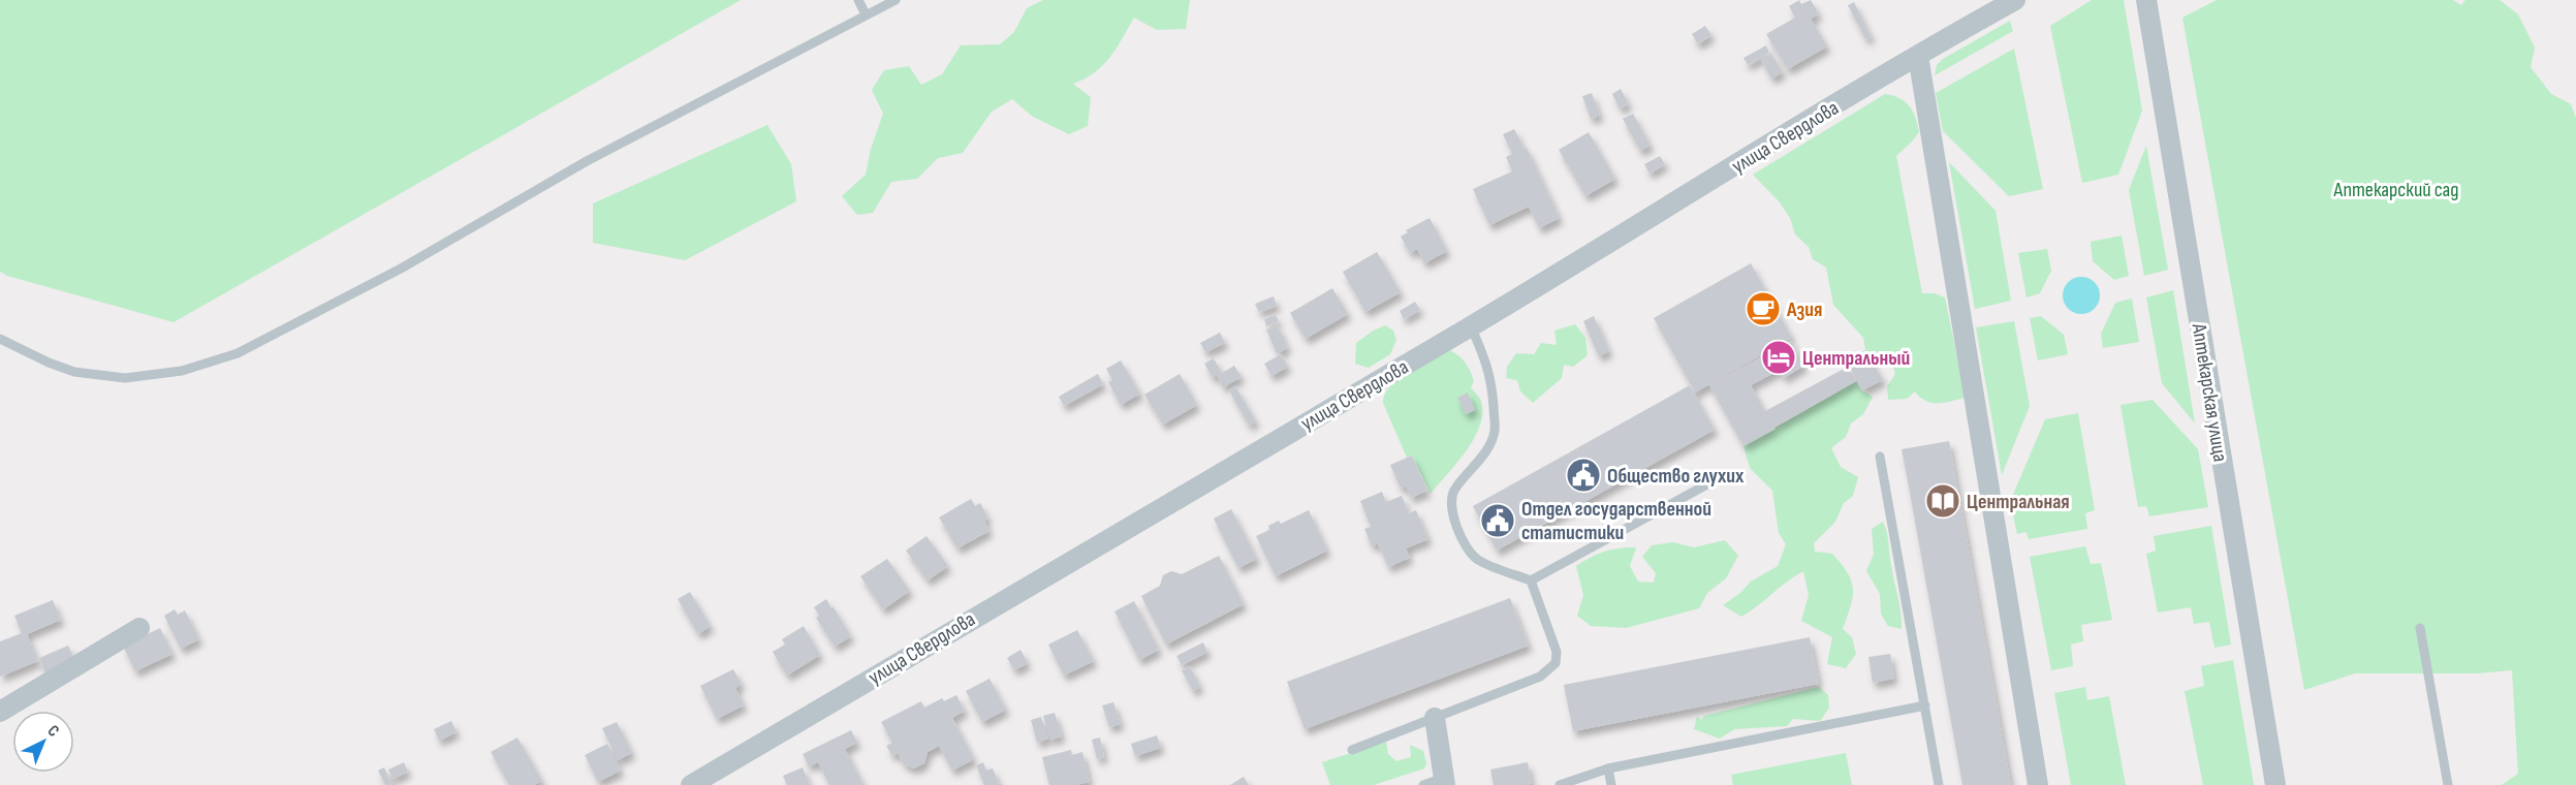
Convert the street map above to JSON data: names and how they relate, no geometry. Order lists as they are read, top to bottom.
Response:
{
  "streets": {
    "street": ["улица Свердлова", "Аптекарская улица"]
  },
  "parks": ["Аптекарский сад"],
  "places": {
    "cafe": ["Азия"],
    "hotel": ["Центральный"],
    "public building": ["Общество глухих", "Отдел государственной статистики"],
    "library": ["Центральная"]
  },
  "north": "top right"
}
